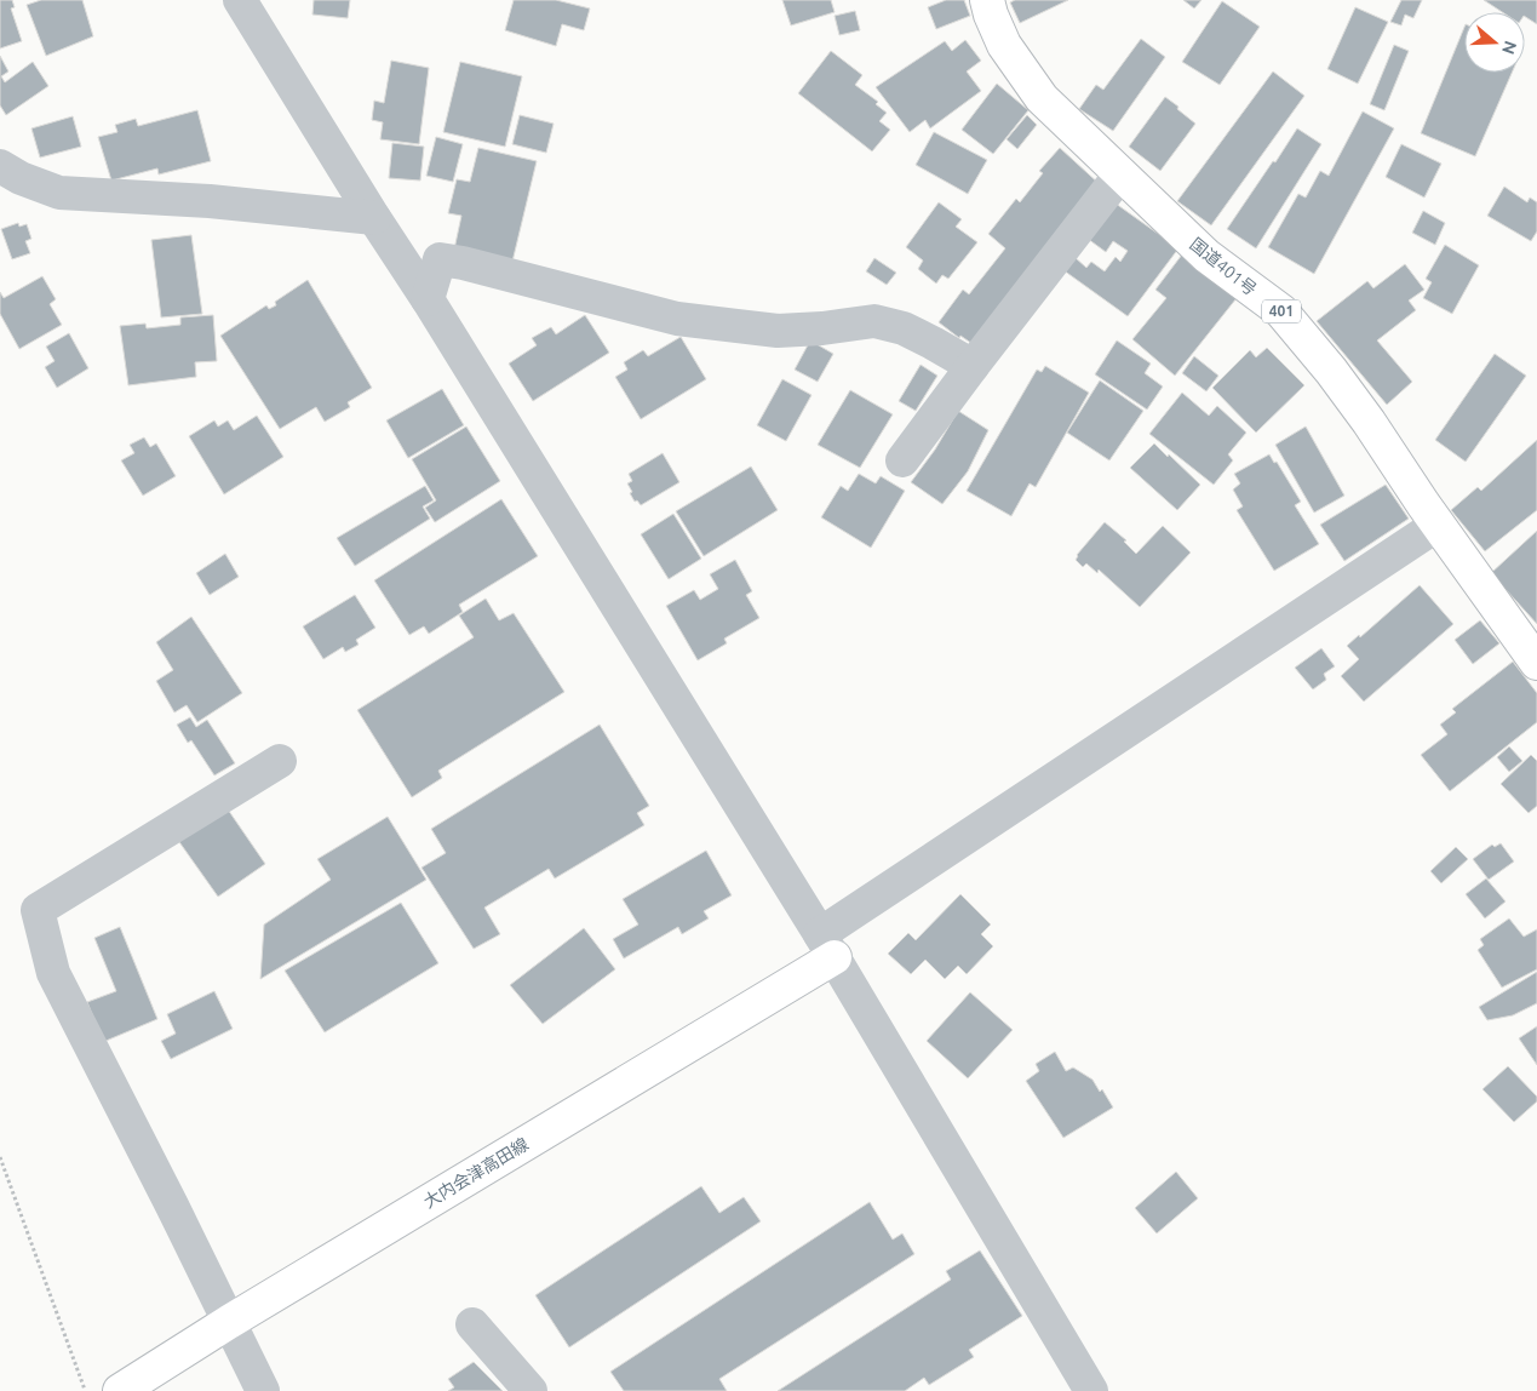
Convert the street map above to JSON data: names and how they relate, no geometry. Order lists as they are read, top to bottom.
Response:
{
  "streets": {
    "main road": ["国道401号", "401", "大内会津高田線"]
  },
  "north": "right"
}
